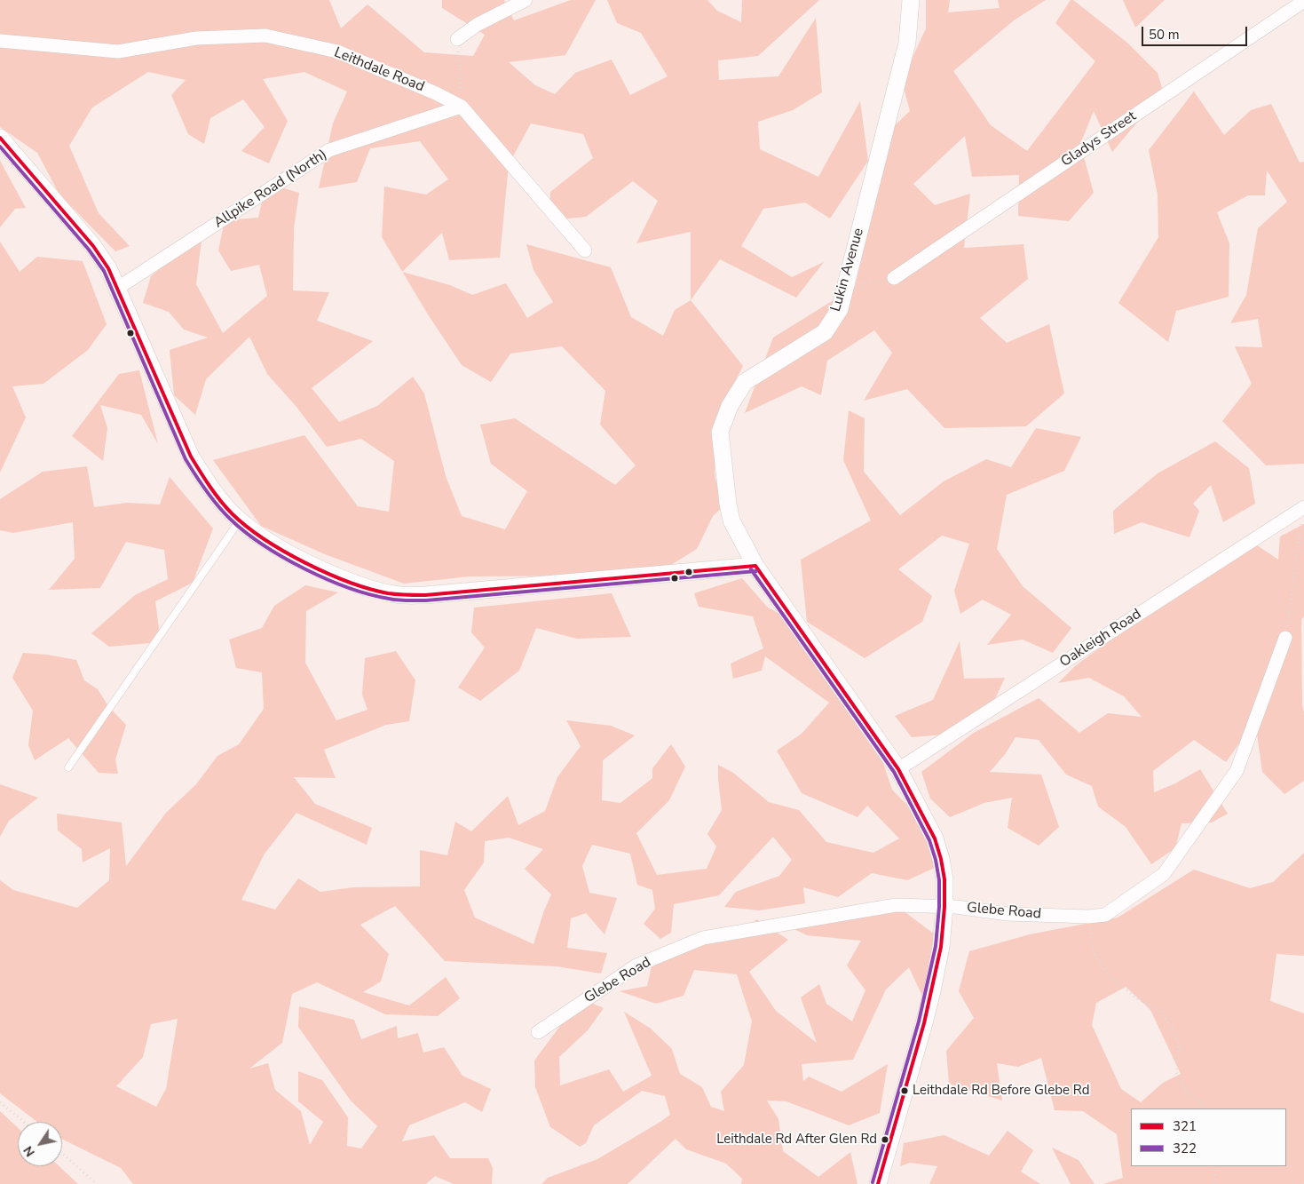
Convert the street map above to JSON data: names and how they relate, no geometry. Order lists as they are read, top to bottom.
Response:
{
  "streets": {
    "street": [
      "Leithdale Road",
      "Gladys Street",
      "Allpike Road (North)",
      "Lukin Avenue",
      "Oakleigh Road",
      "Glebe Road"
    ]
  },
  "crossings": [
    ["Leithdale Road", "Allpike Road (North)"]
  ],
  "places": ["Leithdale Rd Before Glebe Rd", "Leithdale Rd After Glen Rd"],
  "lines": ["transit line 321", "transit line 322"],
  "legend": ["321", "322"],
  "scale_bar": "50 m",
  "north": "bottom left"
}
